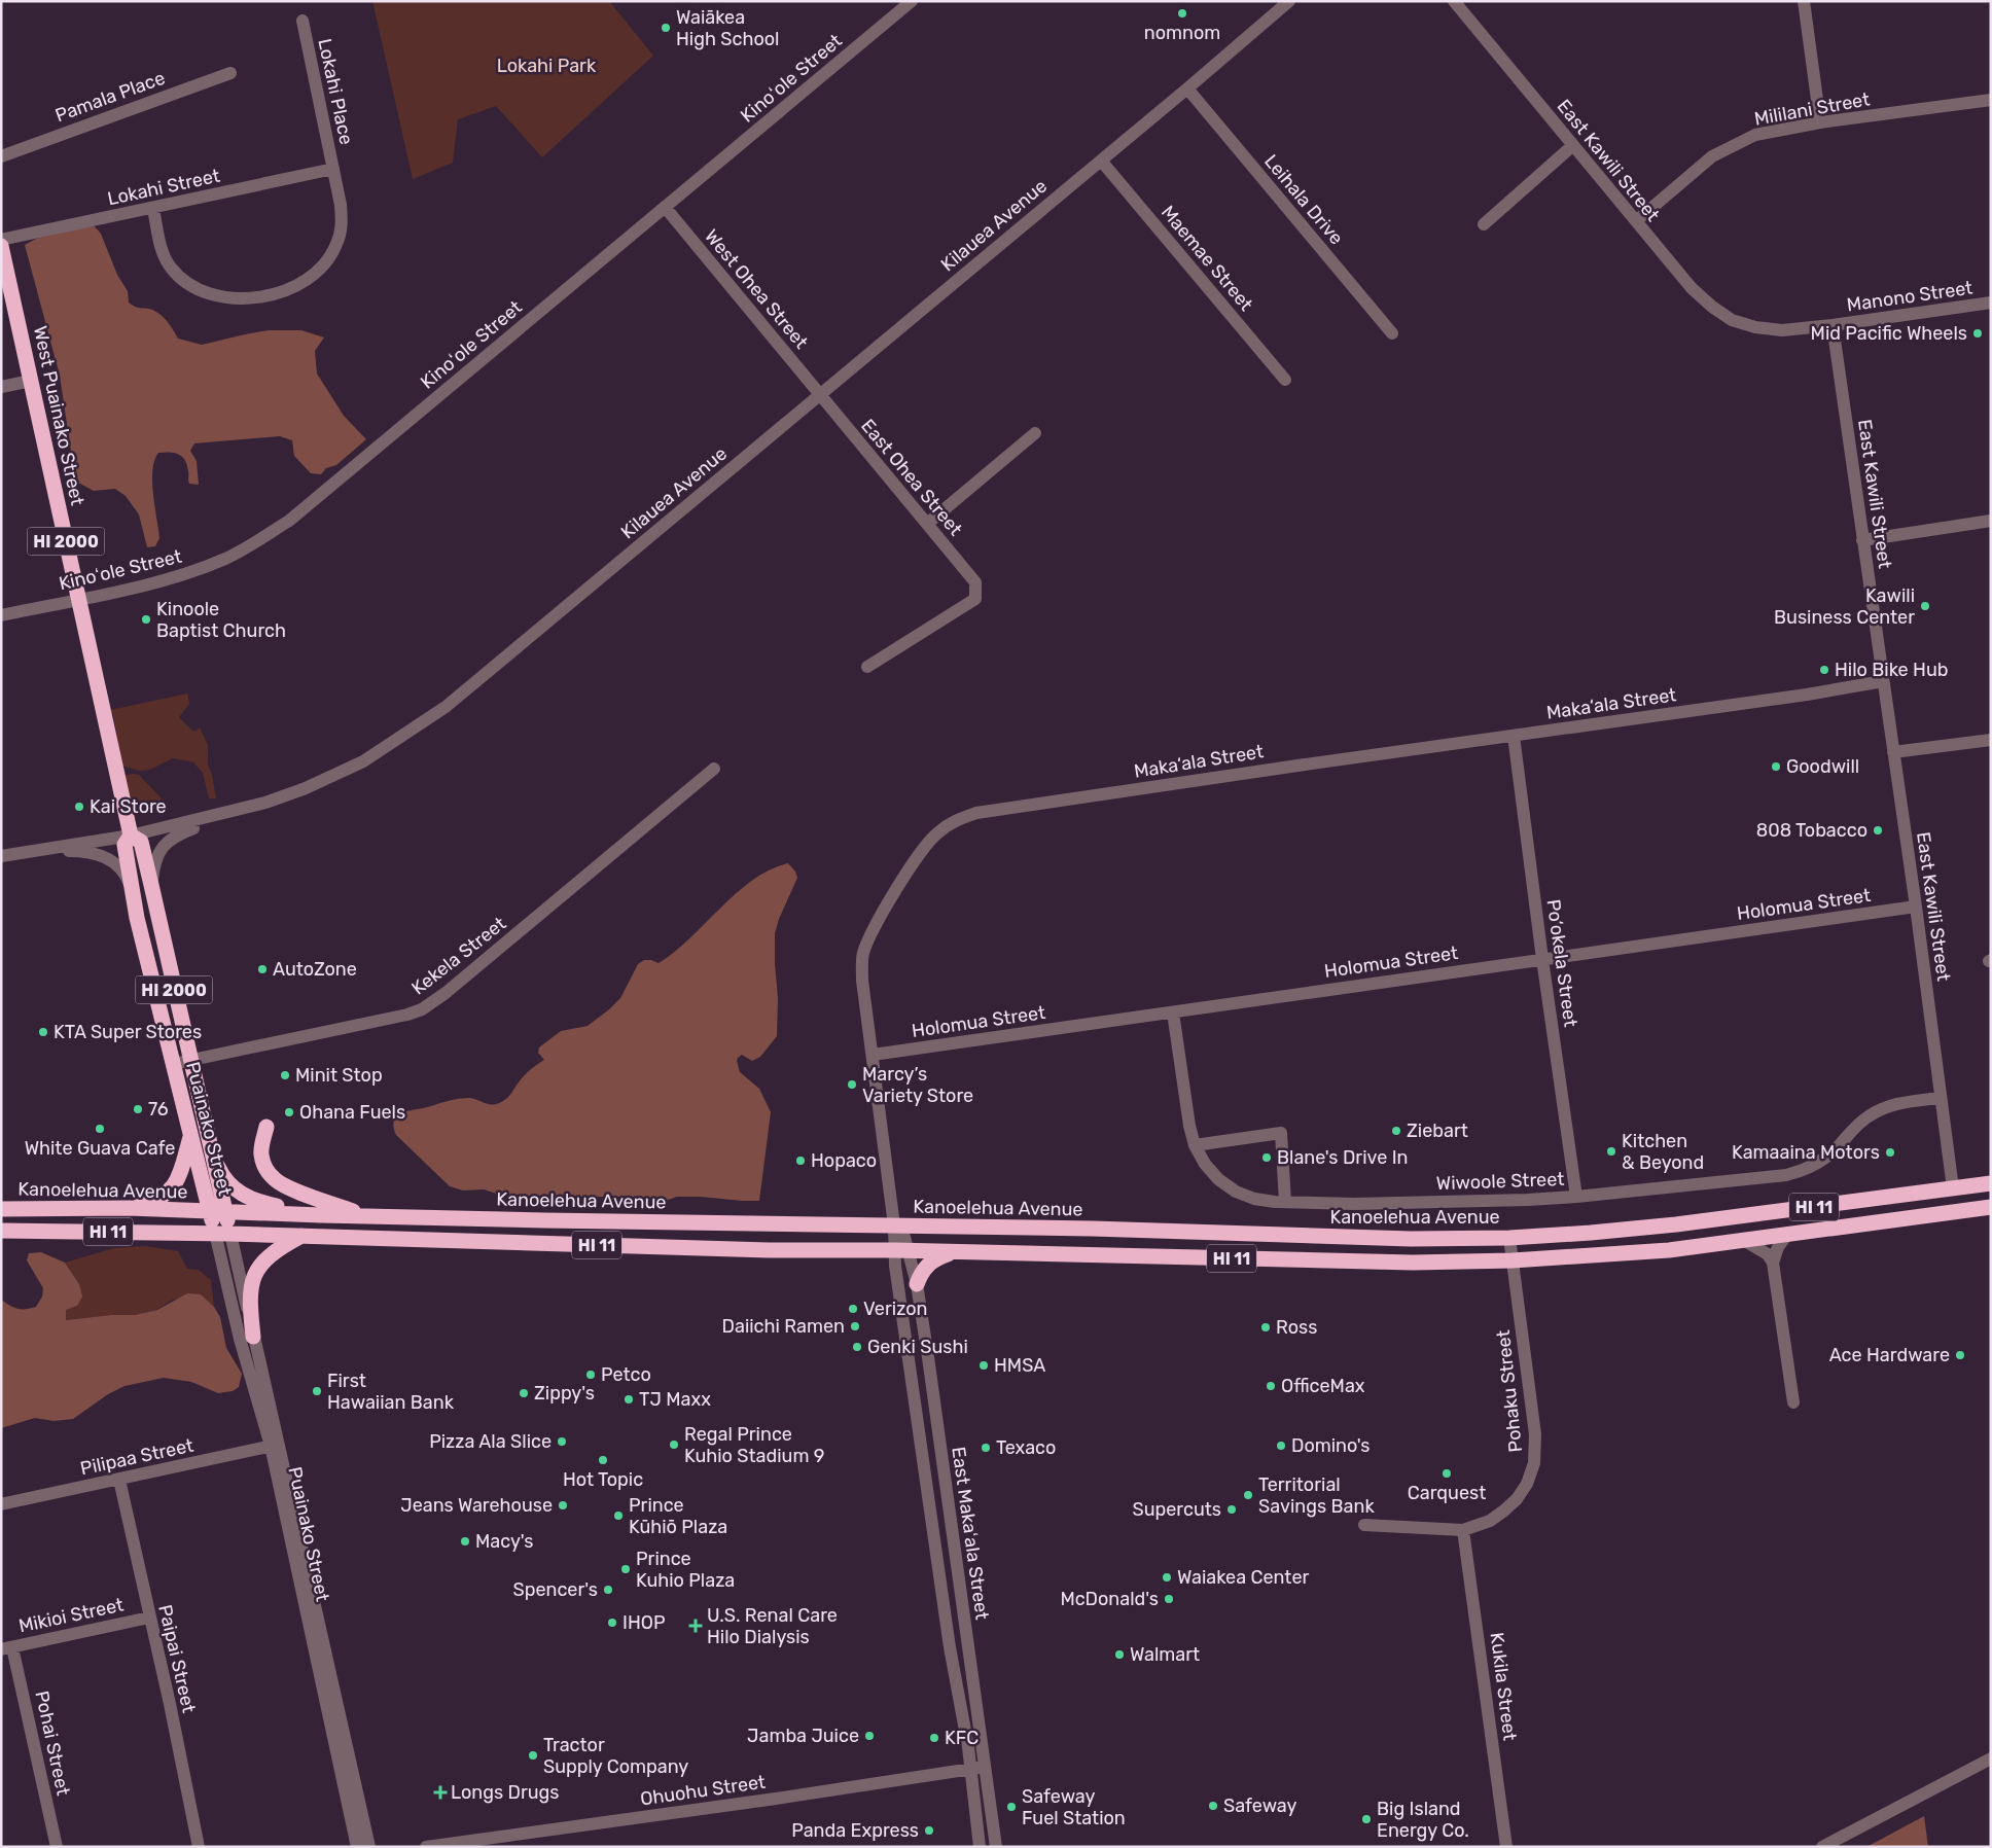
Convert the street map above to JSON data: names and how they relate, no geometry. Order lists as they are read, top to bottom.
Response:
{
  "streets": {
    "highway": [
      "West Puainako Street",
      "HI 2000",
      "Puainako Street",
      "Kanoelehua Avenue",
      "HI 11"
    ],
    "street": [
      "Kinoʻole Street",
      "Lokahi Place",
      "Pamala Place",
      "Mililani Street",
      "East Kawili Street",
      "Lokahi Street",
      "Leihala Drive",
      "Kilauea Avenue",
      "Maemae Street",
      "West Ohea Street",
      "Manono Street",
      "East Ohea Street",
      "Maka‘ala Street",
      "Holomua Street",
      "Kekela Street",
      "Po‘okela Street",
      "Wiwoole Street",
      "Pohaku Street",
      "Pilipaa Street",
      "East Makaʻala Street",
      "Mikioi Street",
      "Paipai Street",
      "Kukila Street",
      "Pohai Street",
      "Ohuohu Street"
    ]
  },
  "crossings": [
    ["Kinoʻole Street", "West Ohea Street"],
    ["Kinoʻole Street", "West Puainako Street"],
    ["Lokahi Place", "Lokahi Street"],
    ["Mililani Street", "East Kawili Street"],
    ["East Kawili Street", "Manono Street"],
    ["East Kawili Street", "Maka‘ala Street"],
    ["East Kawili Street", "Holomua Street"],
    ["East Kawili Street", "Wiwoole Street"],
    ["East Kawili Street", "Kanoelehua Avenue"],
    ["Leihala Drive", "Kilauea Avenue"],
    ["Kilauea Avenue", "Maemae Street"],
    ["Kilauea Avenue", "West Ohea Street"],
    ["Kilauea Avenue", "West Puainako Street"],
    ["Kilauea Avenue", "East Ohea Street"],
    ["Kilauea Avenue", "Puainako Street"],
    ["West Ohea Street", "East Ohea Street"],
    ["West Puainako Street", "Puainako Street"],
    ["Maka‘ala Street", "Holomua Street"],
    ["Maka‘ala Street", "Po‘okela Street"],
    ["Maka‘ala Street", "Kanoelehua Avenue"],
    ["Maka‘ala Street", "East Makaʻala Street"],
    ["Holomua Street", "Po‘okela Street"],
    ["Holomua Street", "Wiwoole Street"],
    ["Kekela Street", "Puainako Street"],
    ["Po‘okela Street", "Wiwoole Street"],
    ["Puainako Street", "Kanoelehua Avenue"],
    ["Puainako Street", "HI 11"],
    ["Puainako Street", "Pilipaa Street"],
    ["Kanoelehua Avenue", "Pohaku Street"],
    ["Kanoelehua Avenue", "East Makaʻala Street"],
    ["HI 11", "Pohaku Street"],
    ["HI 11", "East Makaʻala Street"],
    ["Pohaku Street", "Kukila Street"],
    ["Pilipaa Street", "Paipai Street"],
    ["East Makaʻala Street", "Ohuohu Street"],
    ["Mikioi Street", "Paipai Street"],
    ["Mikioi Street", "Pohai Street"]
  ],
  "parks": ["Lokahi Park"],
  "places": {
    "other": [
      "nomnom",
      "Waiākea High School",
      "Mid Pacific Wheels",
      "Kawili Business Center",
      "Kinoole Baptist Church",
      "Hilo Bike Hub",
      "Goodwill",
      "Kai Store",
      "808 Tobacco",
      "AutoZone",
      "KTA Super Stores",
      "Minit Stop",
      "Marcy’s Variety Store",
      "76",
      "Ohana Fuels",
      "White Guava Cafe",
      "Ziebart",
      "Kitchen & Beyond",
      "Kamaaina Motors",
      "Blane's Drive In",
      "Hopaco",
      "Verizon",
      "Daiichi Ramen",
      "Ross",
      "Genki Sushi",
      "Ace Hardware",
      "HMSA",
      "Petco",
      "OfficeMax",
      "First Hawaiian Bank",
      "Zippy's",
      "TJ Maxx",
      "Pizza Ala Slice",
      "Regal Prince Kuhio Stadium 9",
      "Domino's",
      "Texaco",
      "Hot Topic",
      "Carquest",
      "Territorial Savings Bank",
      "Jeans Warehouse",
      "Supercuts",
      "Prince Kūhiō Plaza",
      "Macy's",
      "Prince Kuhio Plaza",
      "Waiakea Center",
      "Spencer's",
      "McDonald's",
      "IHOP",
      "Walmart",
      "Jamba Juice",
      "KFC",
      "Tractor Supply Company",
      "Safeway",
      "Safeway Fuel Station",
      "Big Island Energy Co.",
      "Panda Express"
    ],
    "health": ["U.S. Renal Care Hilo Dialysis", "Longs Drugs"]
  }
}
